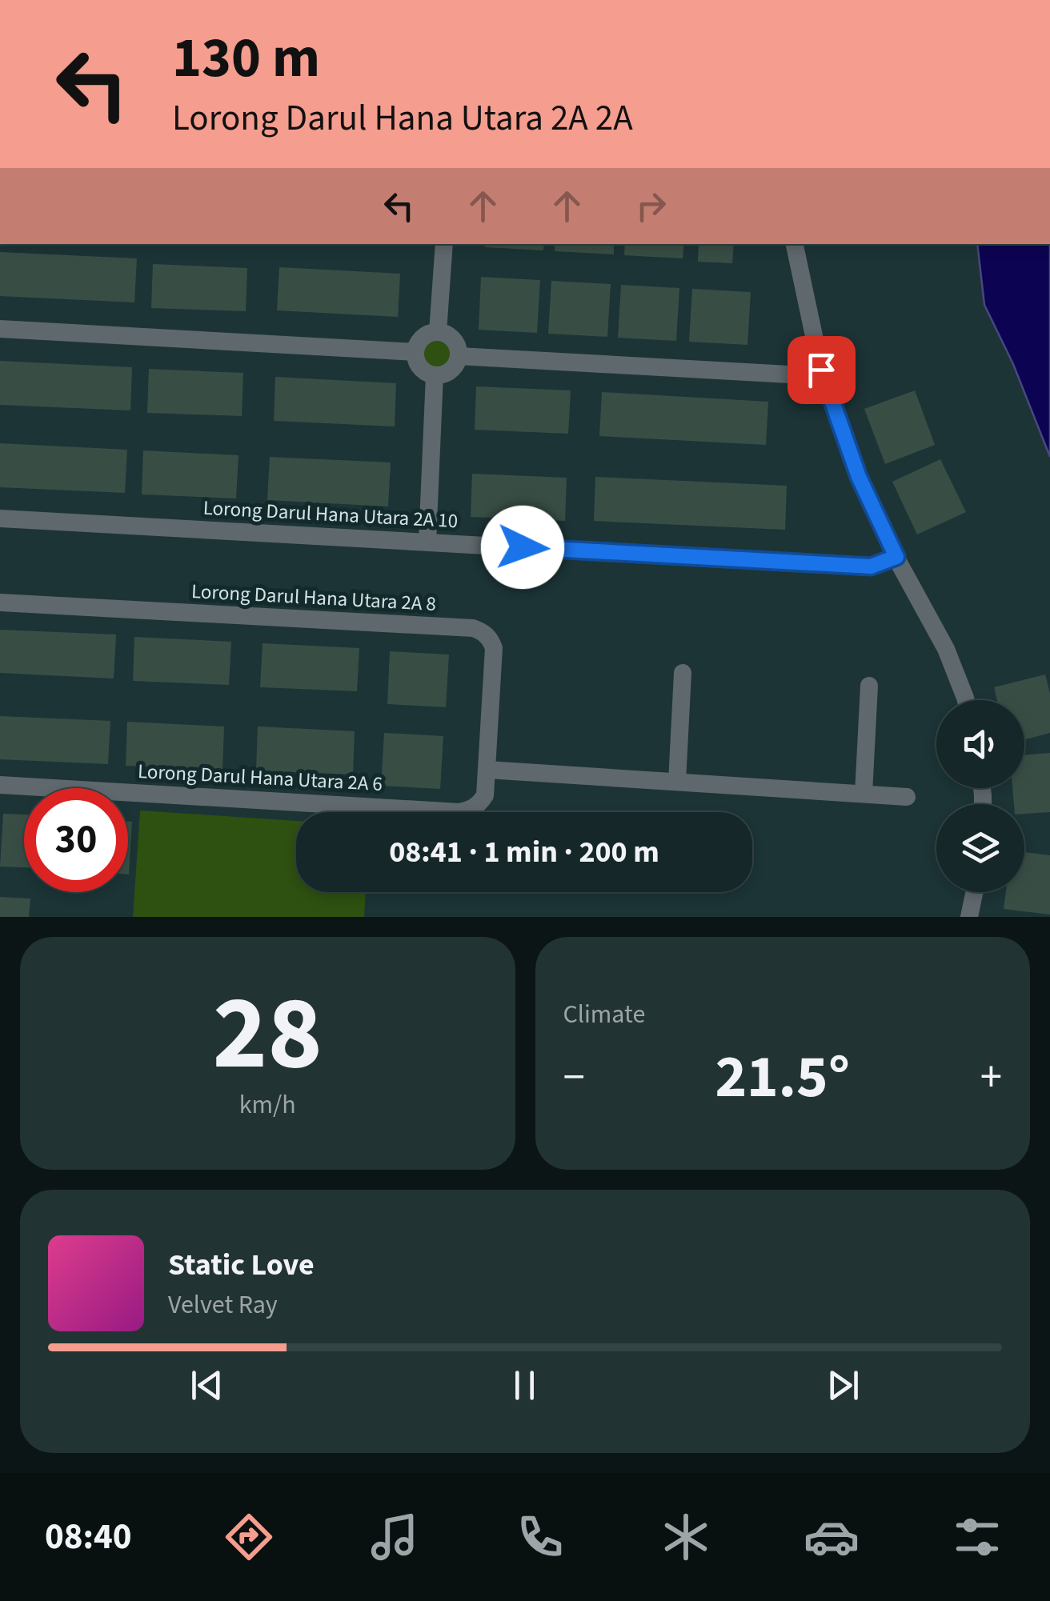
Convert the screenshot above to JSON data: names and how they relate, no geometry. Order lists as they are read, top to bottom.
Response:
{
  "streets": {
    "street": ["Lorong Darul Hana Utara 2A 10", "Lorong Darul Hana Utara 2A 8", "Lorong Darul Hana Utara 2A 6"]
  },
  "crossings": [
    ["Lorong Darul Hana Utara 2A 8", "Lorong Darul Hana Utara 2A 6"]
  ],
  "page": {
    "turn": ["130 m", "Lorong Darul Hana Utara 2A 2A"],
    "limit": "30",
    "trip": "08:41 · 1 min · 200 m",
    "tile": [
      ["28", "km/h"],
      "Climate"
    ],
    "heat": ["−", "21.5°", "+"],
    "song": ["Static Love", "Velvet Ray"],
    "tabs": "08:40"
  }
}
